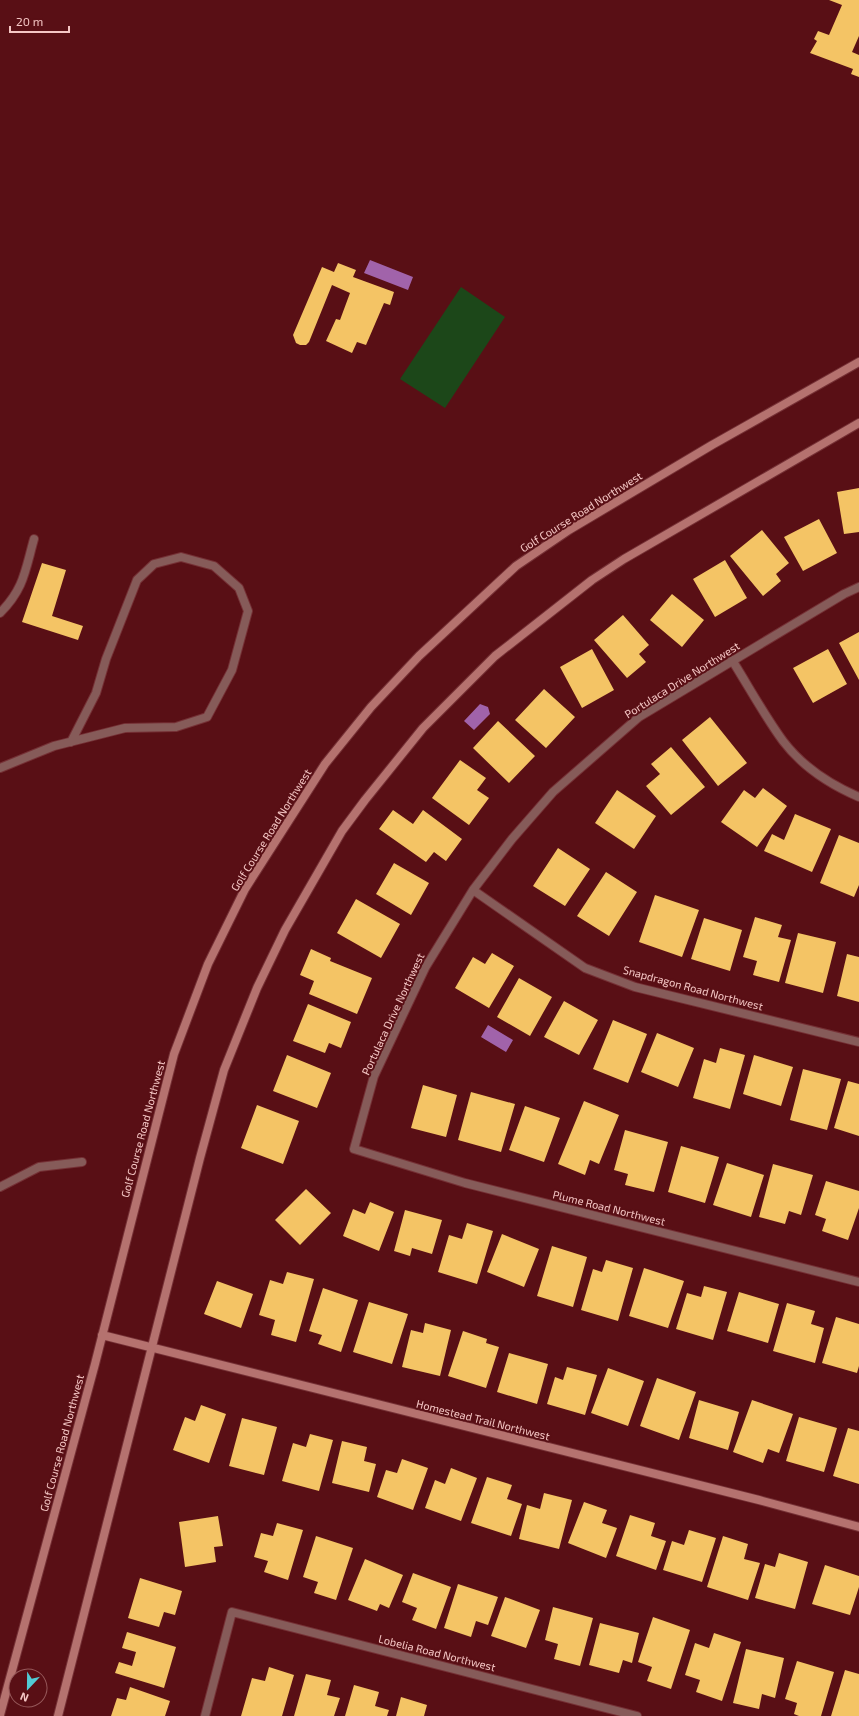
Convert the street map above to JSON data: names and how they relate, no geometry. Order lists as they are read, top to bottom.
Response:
{
  "streets": {
    "main road": ["Golf Course Road Northwest", "Homestead Trail Northwest"],
    "street": [
      "Portulaca Drive Northwest",
      "Snapdragon Road Northwest",
      "Plume Road Northwest",
      "Lobelia Road Northwest"
    ]
  },
  "crossings": [
    ["Golf Course Road Northwest", "Homestead Trail Northwest"],
    ["Portulaca Drive Northwest", "Snapdragon Road Northwest"],
    ["Portulaca Drive Northwest", "Plume Road Northwest"]
  ],
  "scale_bar": "20 m",
  "north": "bottom"
}
